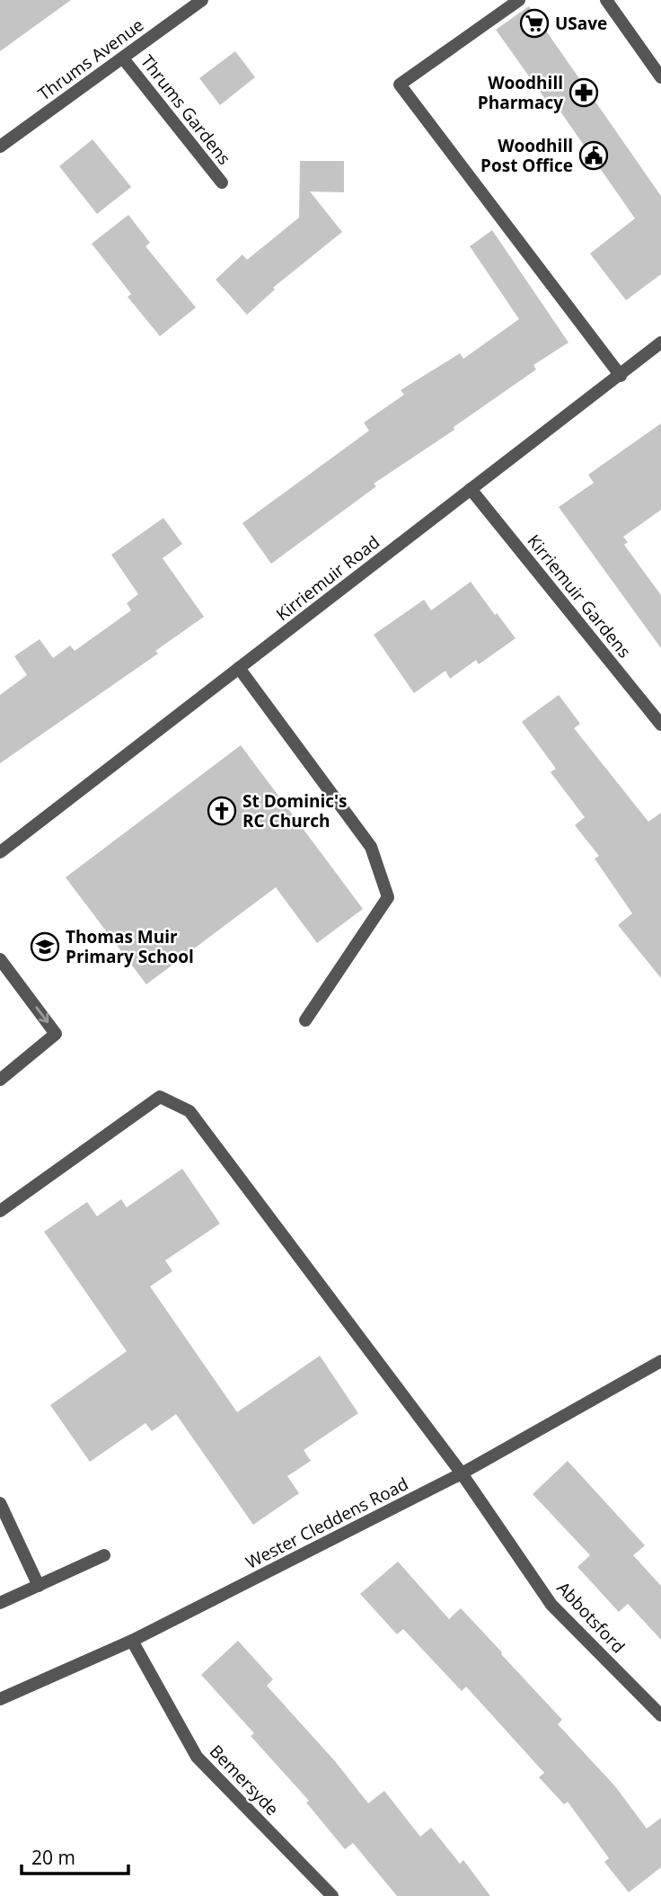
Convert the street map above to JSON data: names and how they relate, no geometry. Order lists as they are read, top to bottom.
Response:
{
  "streets": {
    "street": [
      "Thrums Avenue",
      "Thrums Gardens",
      "Kirriemuir Road",
      "Kirriemuir Gardens",
      "Wester Cleddens Road",
      "Abbotsford",
      "Bemersyde"
    ]
  },
  "crossings": [
    ["Thrums Avenue", "Thrums Gardens"],
    ["Kirriemuir Road", "Kirriemuir Gardens"],
    ["Wester Cleddens Road", "Abbotsford"],
    ["Wester Cleddens Road", "Bemersyde"]
  ],
  "places": {
    "supermarket": ["USave"],
    "pharmacy": ["Woodhill Pharmacy"],
    "public building": ["Woodhill Post Office"],
    "church": ["St Dominic's RC Church"],
    "school or university": ["Thomas Muir Primary School"]
  },
  "scale_bar": "20 m"
}
